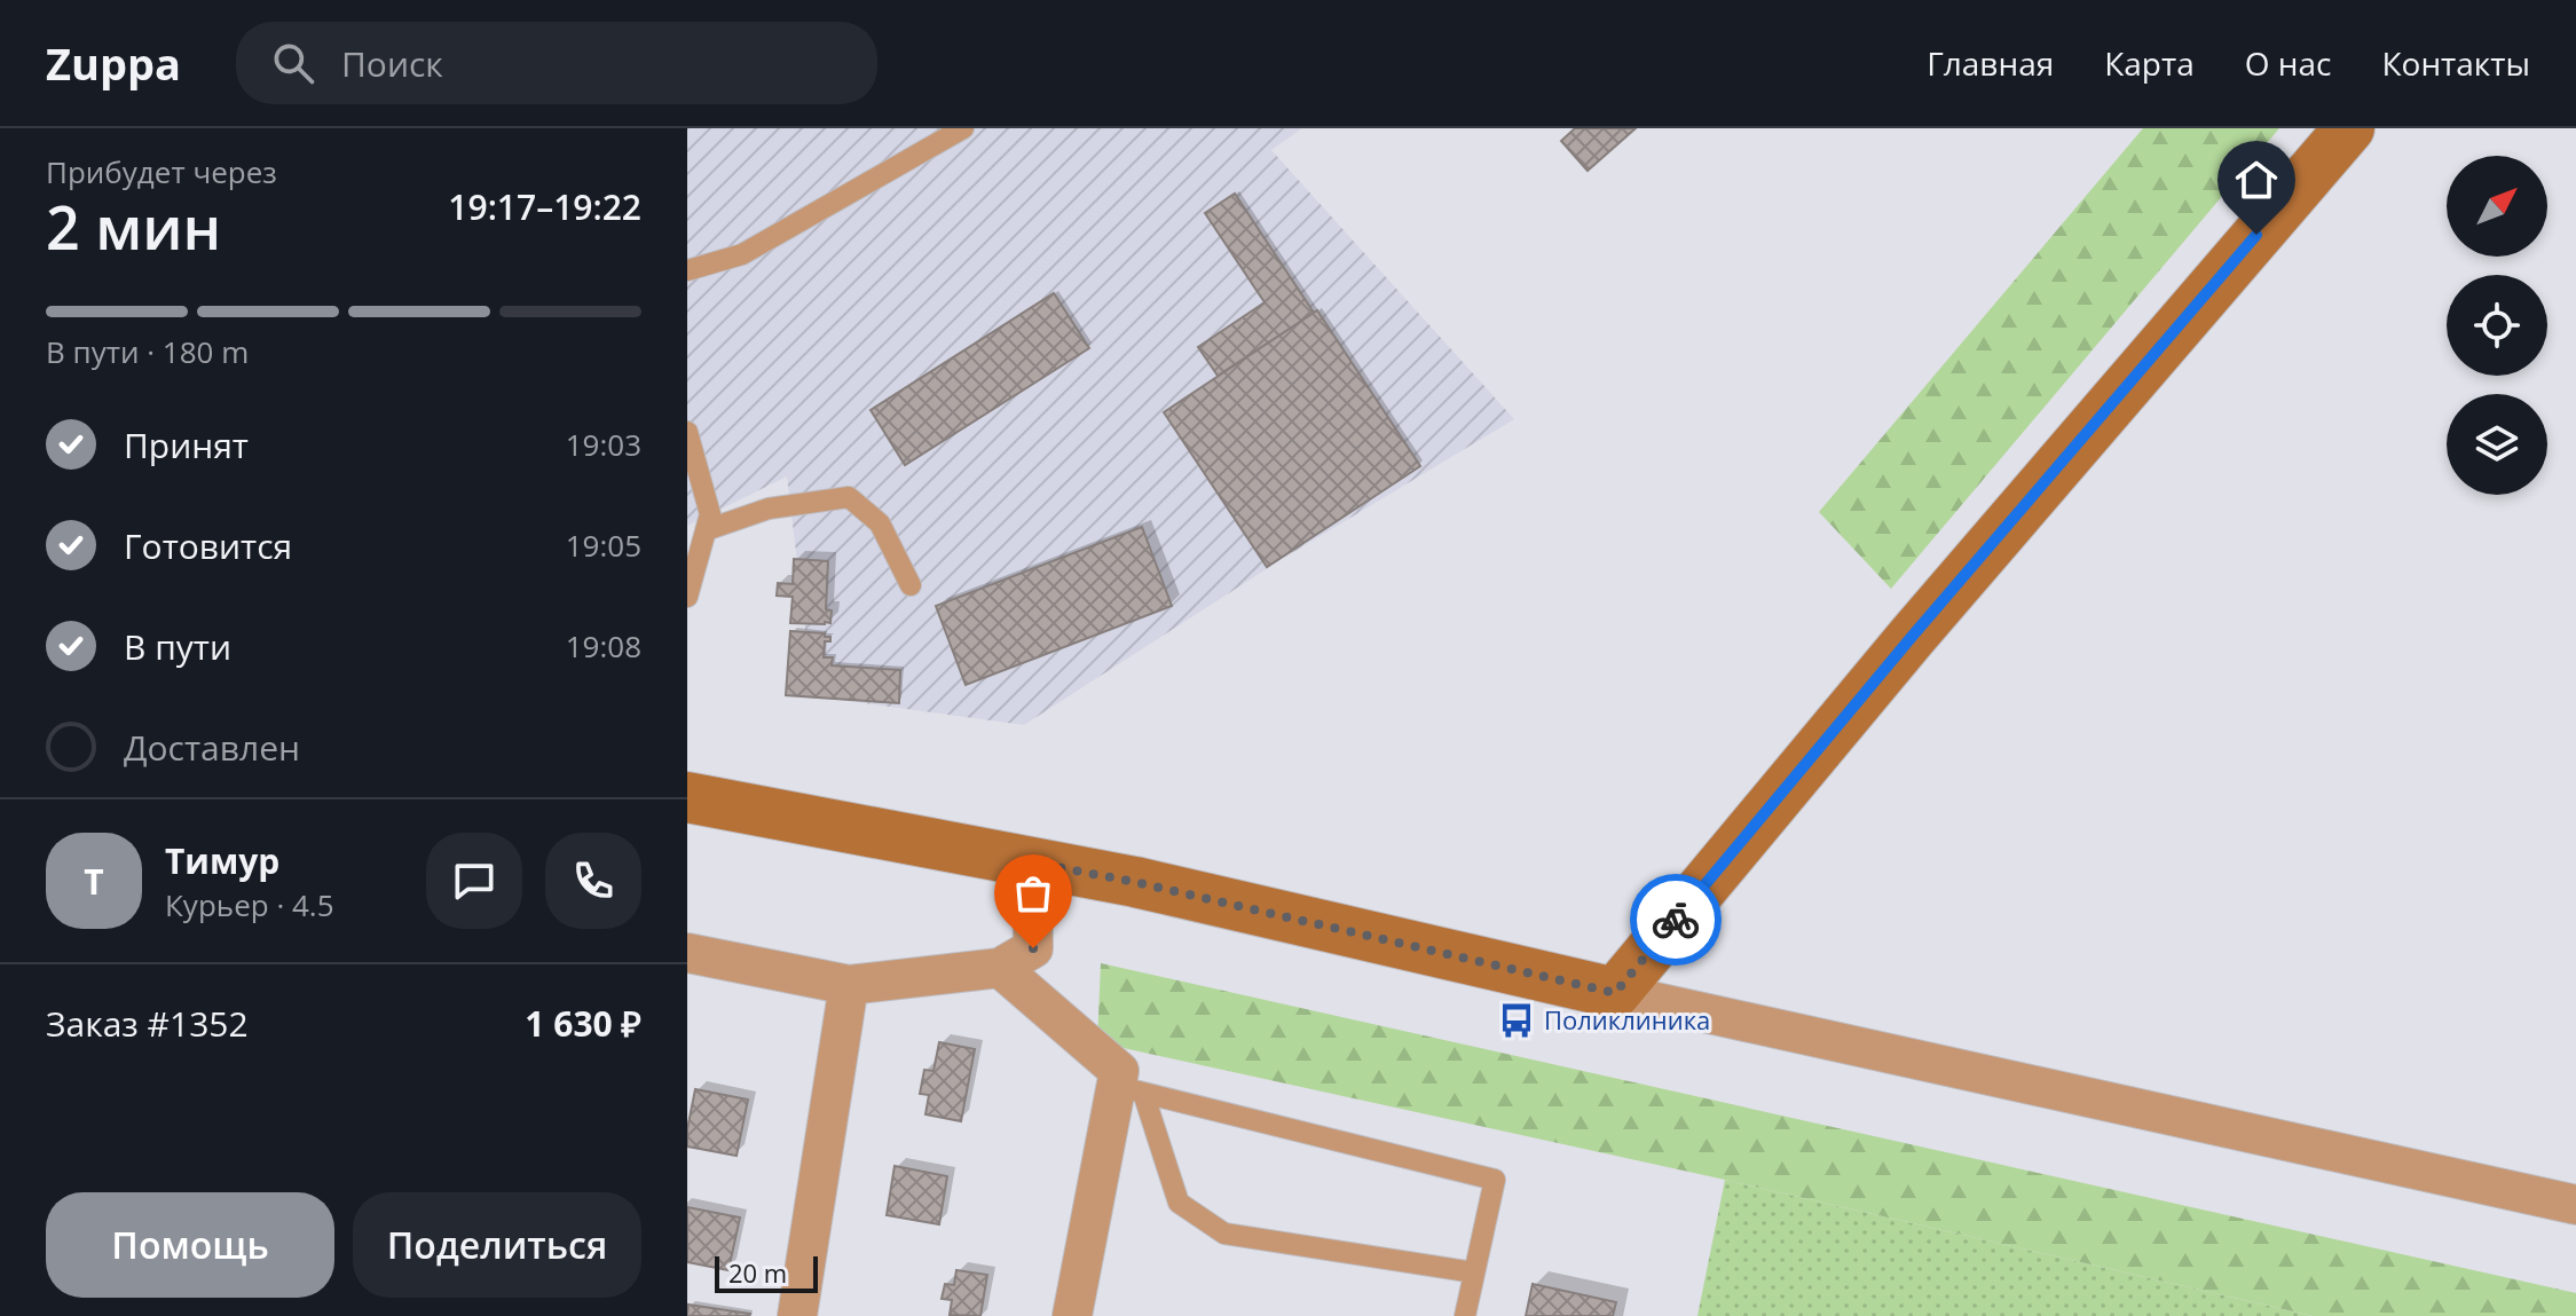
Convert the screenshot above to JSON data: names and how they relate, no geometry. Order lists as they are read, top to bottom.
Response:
{
  "places": {
    "bus stop": ["Поликлиника"]
  },
  "scale_bar": "20 m",
  "north": "top right",
  "page": {
    "header": "Zuppa",
    "search": "Поиск",
    "nav": [
      "Главная",
      "Карта",
      "О нас",
      "Контакты"
    ],
    "heading": ["2 мин", "Прибудет через", "19:17–19:22"],
    "panel": [
      "Тимур",
      "Курьер · 4.5",
      "Заказ #1352",
      "1 630 ₽"
    ],
    "bar": "В пути · 180 m",
    "list": [
      ["Принят", "19:03"],
      ["Готовится", "19:05"],
      ["В пути", "19:08"],
      "Доставлен"
    ],
    "round": "Т",
    "buttons": ["Помощь", "Поделиться"],
    "scale": "20 m"
  }
}
